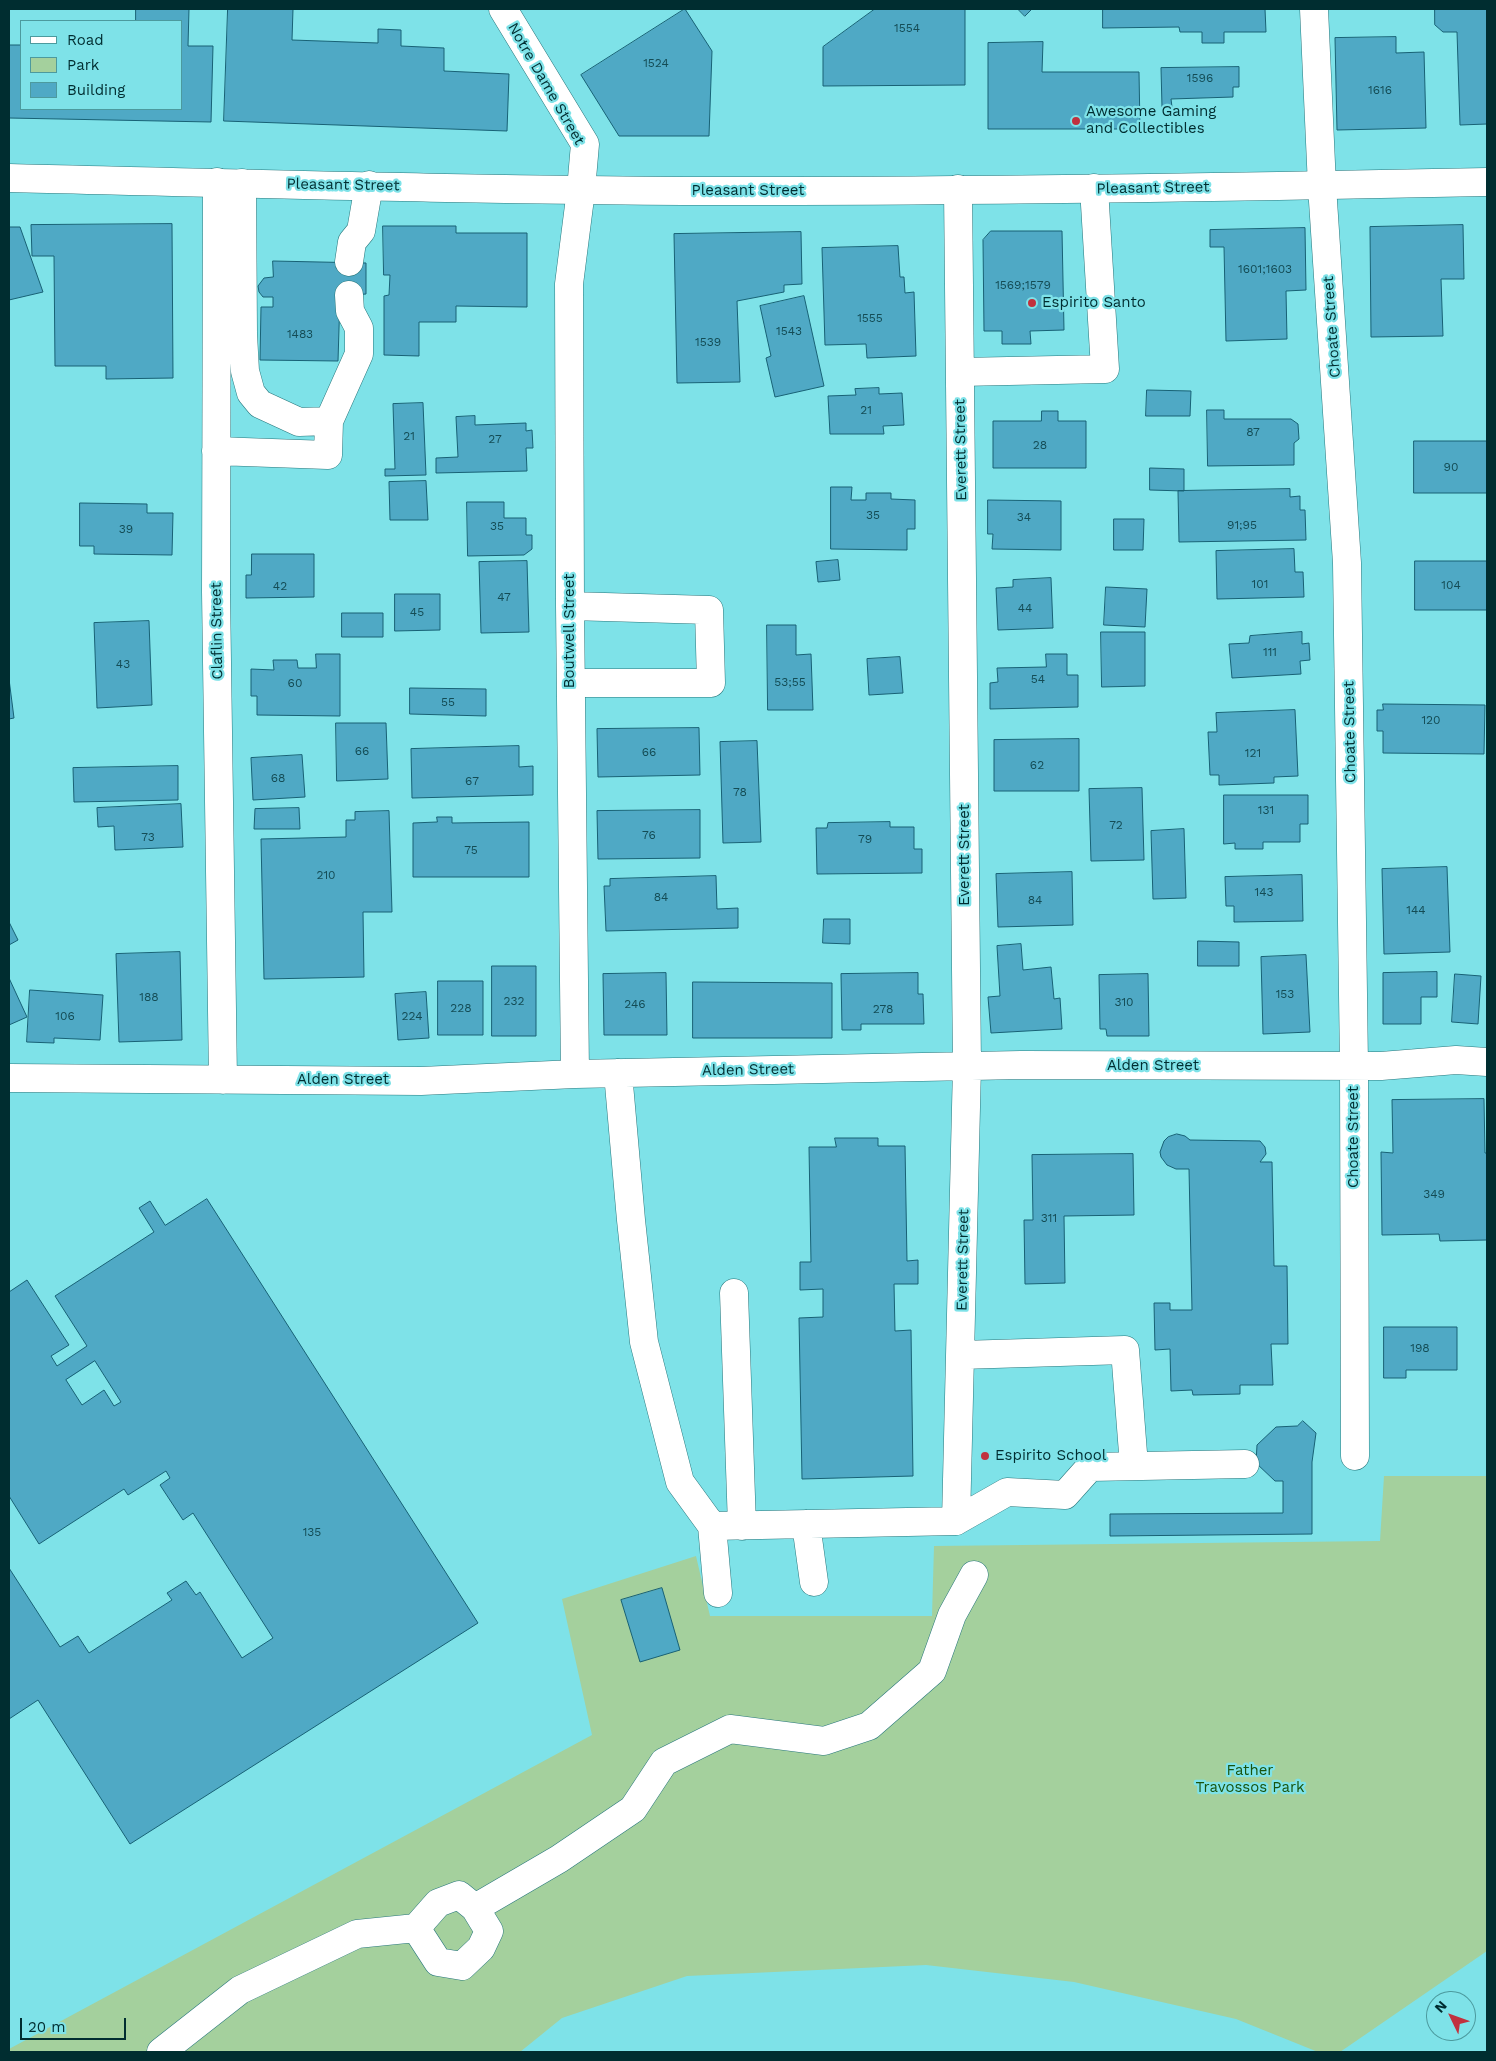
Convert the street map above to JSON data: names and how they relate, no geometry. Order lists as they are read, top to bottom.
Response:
{
  "streets": {
    "street": [
      "Notre Dame Street",
      "Pleasant Street",
      "Choate Street",
      "Everett Street",
      "Claflin Street",
      "Boutwell Street",
      "Alden Street"
    ]
  },
  "crossings": [
    ["Notre Dame Street", "Pleasant Street"],
    ["Notre Dame Street", "Boutwell Street"],
    ["Pleasant Street", "Choate Street"],
    ["Pleasant Street", "Everett Street"],
    ["Pleasant Street", "Claflin Street"],
    ["Pleasant Street", "Boutwell Street"],
    ["Choate Street", "Alden Street"],
    ["Everett Street", "Alden Street"],
    ["Claflin Street", "Alden Street"],
    ["Boutwell Street", "Alden Street"]
  ],
  "parks": ["Father Travossos Park"],
  "places": ["Awesome Gaming and Collectibles", "Espirito Santo", "Espirito School"],
  "house_numbers": [
    "1554",
    "1524",
    "1596",
    "1616",
    "1601;1603",
    "1569;1579",
    "1555",
    "1543",
    "1483",
    "1539",
    "21",
    "87",
    "21",
    "27",
    "28",
    "90",
    "35",
    "34",
    "91;95",
    "35",
    "39",
    "101",
    "104",
    "42",
    "47",
    "44",
    "45",
    "111",
    "43",
    "54",
    "53;55",
    "60",
    "55",
    "120",
    "66",
    "66",
    "121",
    "62",
    "68",
    "67",
    "78",
    "131",
    "72",
    "76",
    "73",
    "79",
    "75",
    "210",
    "143",
    "84",
    "84",
    "144",
    "153",
    "188",
    "232",
    "310",
    "246",
    "228",
    "278",
    "106",
    "224",
    "349",
    "311",
    "198",
    "135"
  ],
  "legend": ["Road", "Park", "Building"],
  "scale_bar": "20 m",
  "north": "top left"
}
